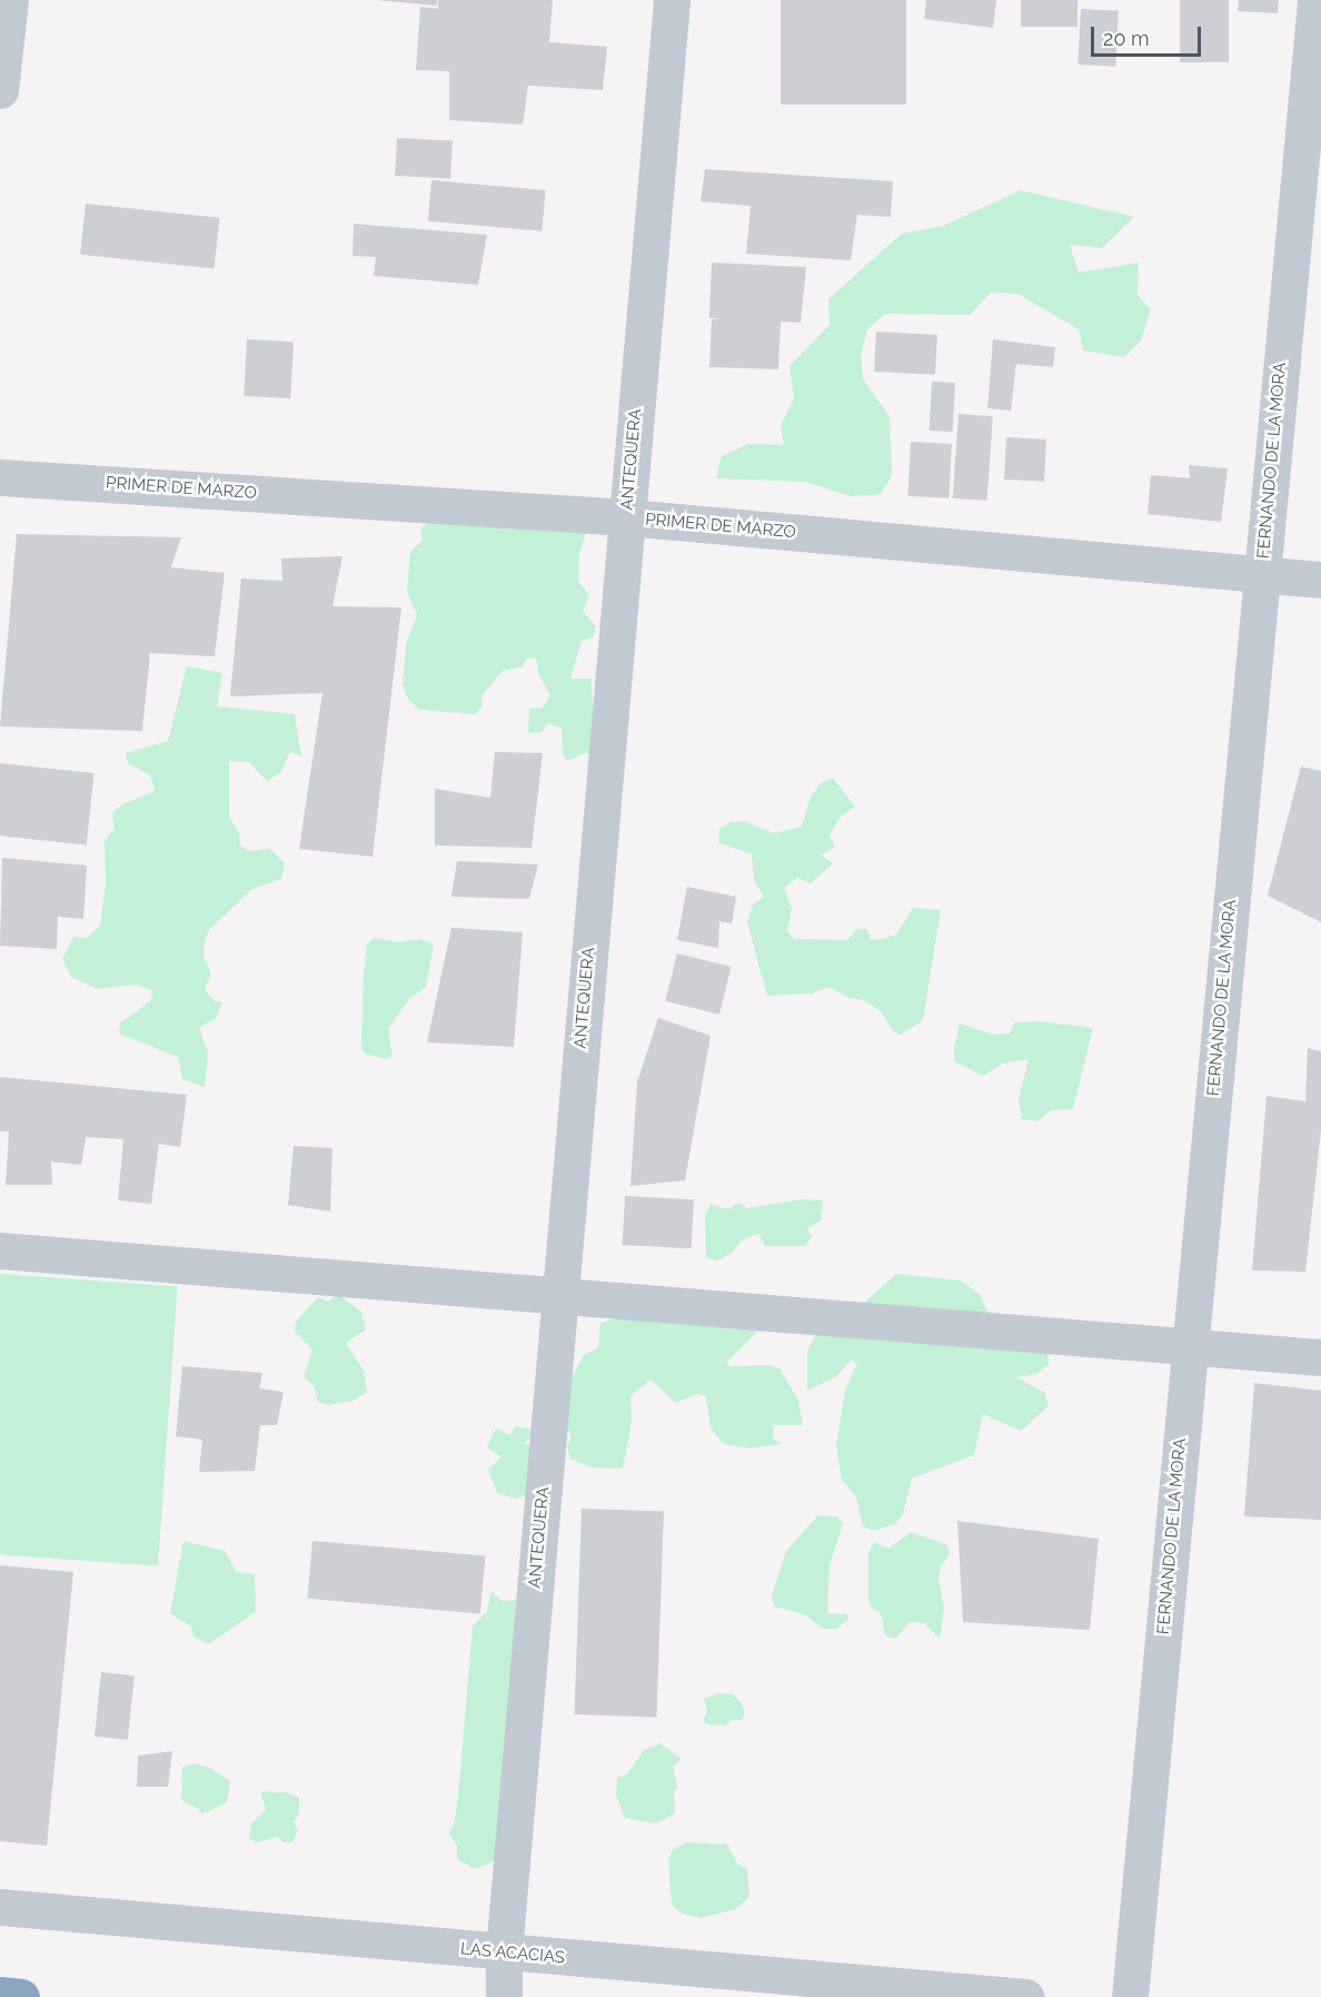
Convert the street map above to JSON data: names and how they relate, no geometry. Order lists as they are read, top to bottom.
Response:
{
  "streets": {
    "street": [
      "ANTEQUERA",
      "FERNANDO DE LA MORA",
      "PRIMER DE MARZO",
      "LAS ACACIAS"
    ]
  },
  "crossings": [
    ["ANTEQUERA", "PRIMER DE MARZO"],
    ["ANTEQUERA", "LAS ACACIAS"],
    ["FERNANDO DE LA MORA", "PRIMER DE MARZO"]
  ],
  "scale_bar": "20 m"
}
